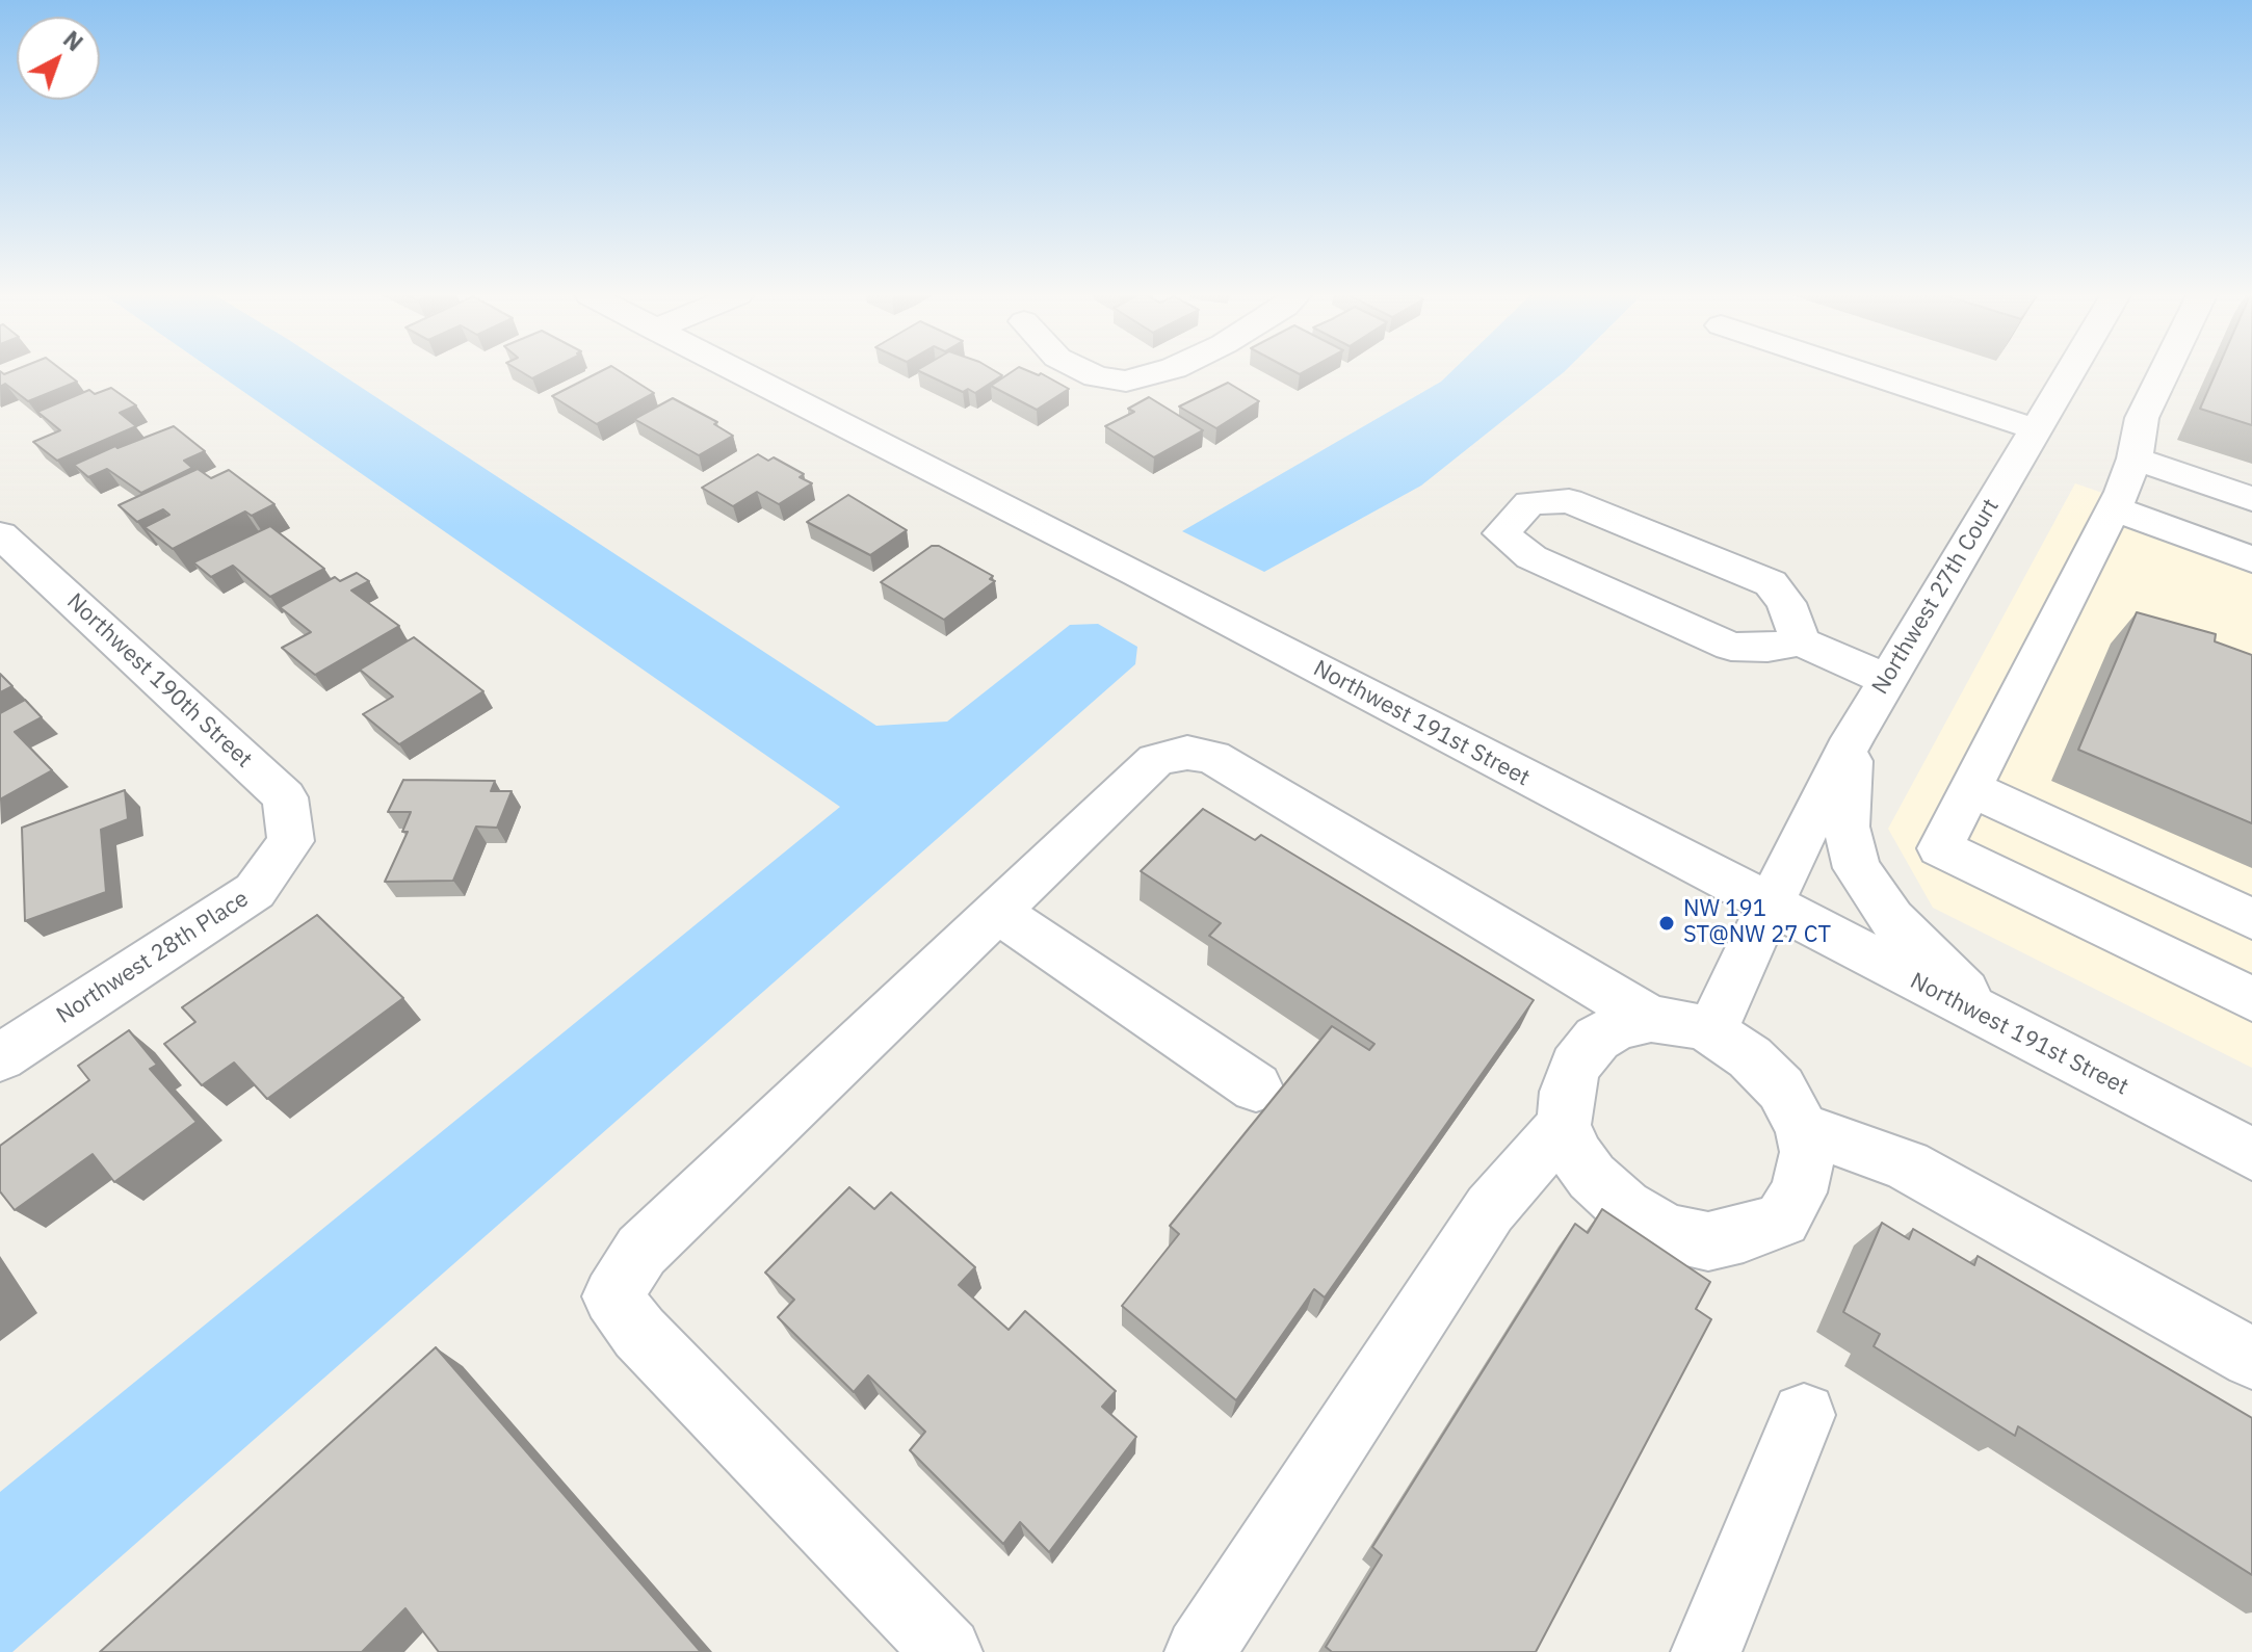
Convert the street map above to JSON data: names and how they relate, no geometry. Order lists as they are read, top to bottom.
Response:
{
  "streets": {
    "street": [
      "Northwest 27th Court",
      "Northwest 190th Street",
      "Northwest 191st Street",
      "Northwest 28th Place"
    ]
  },
  "crossings": [
    ["Northwest 27th Court", "Northwest 191st Street"],
    ["Northwest 190th Street", "Northwest 28th Place"]
  ],
  "places": ["NW 191 ST@NW 27 CT"],
  "north": "top right"
}
